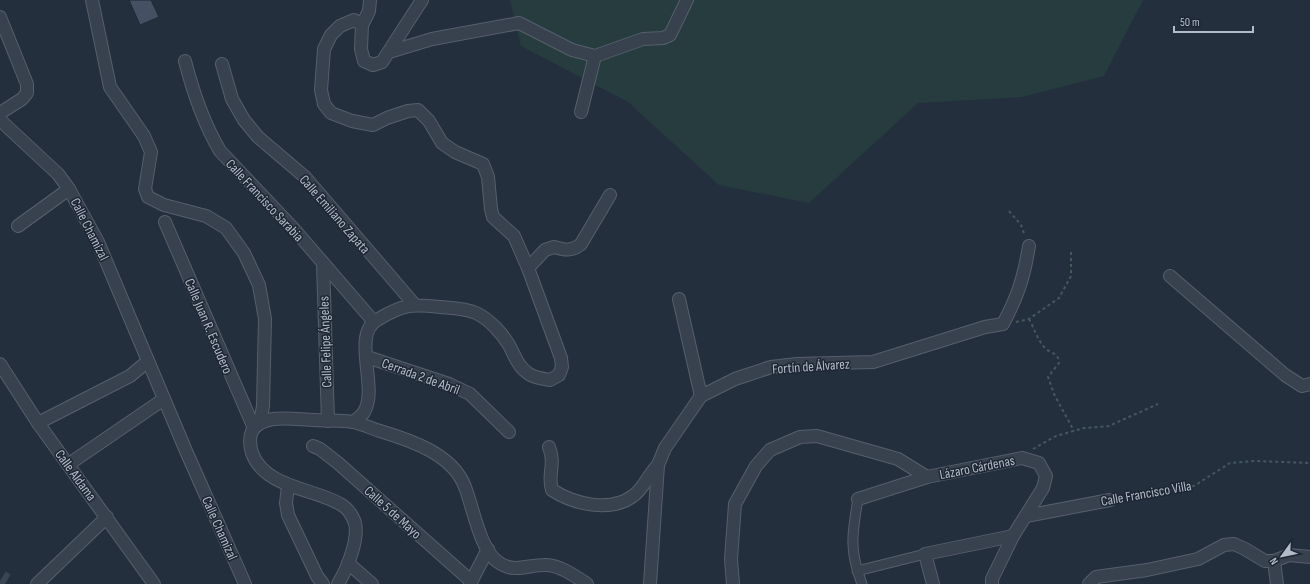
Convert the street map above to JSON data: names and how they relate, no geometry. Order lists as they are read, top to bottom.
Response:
{
  "streets": {
    "street": [
      "Calle Francisco Sarabia",
      "Calle Emiliano Zapata",
      "Calle Chamizal",
      "Calle Juan R. Escudero",
      "Calle Felipe Ángeles",
      "Fortín de Álvarez",
      "Cerrada 2 de Abril",
      "Lázaro Cárdenas",
      "Calle Aldama",
      "Calle Francisco Villa",
      "Calle 5 de Mayo"
    ]
  },
  "crossings": [
    ["Calle Francisco Sarabia", "Calle Felipe Ángeles"],
    ["Lázaro Cárdenas", "Calle Francisco Villa"]
  ],
  "scale_bar": "50 m",
  "north": "bottom left"
}
